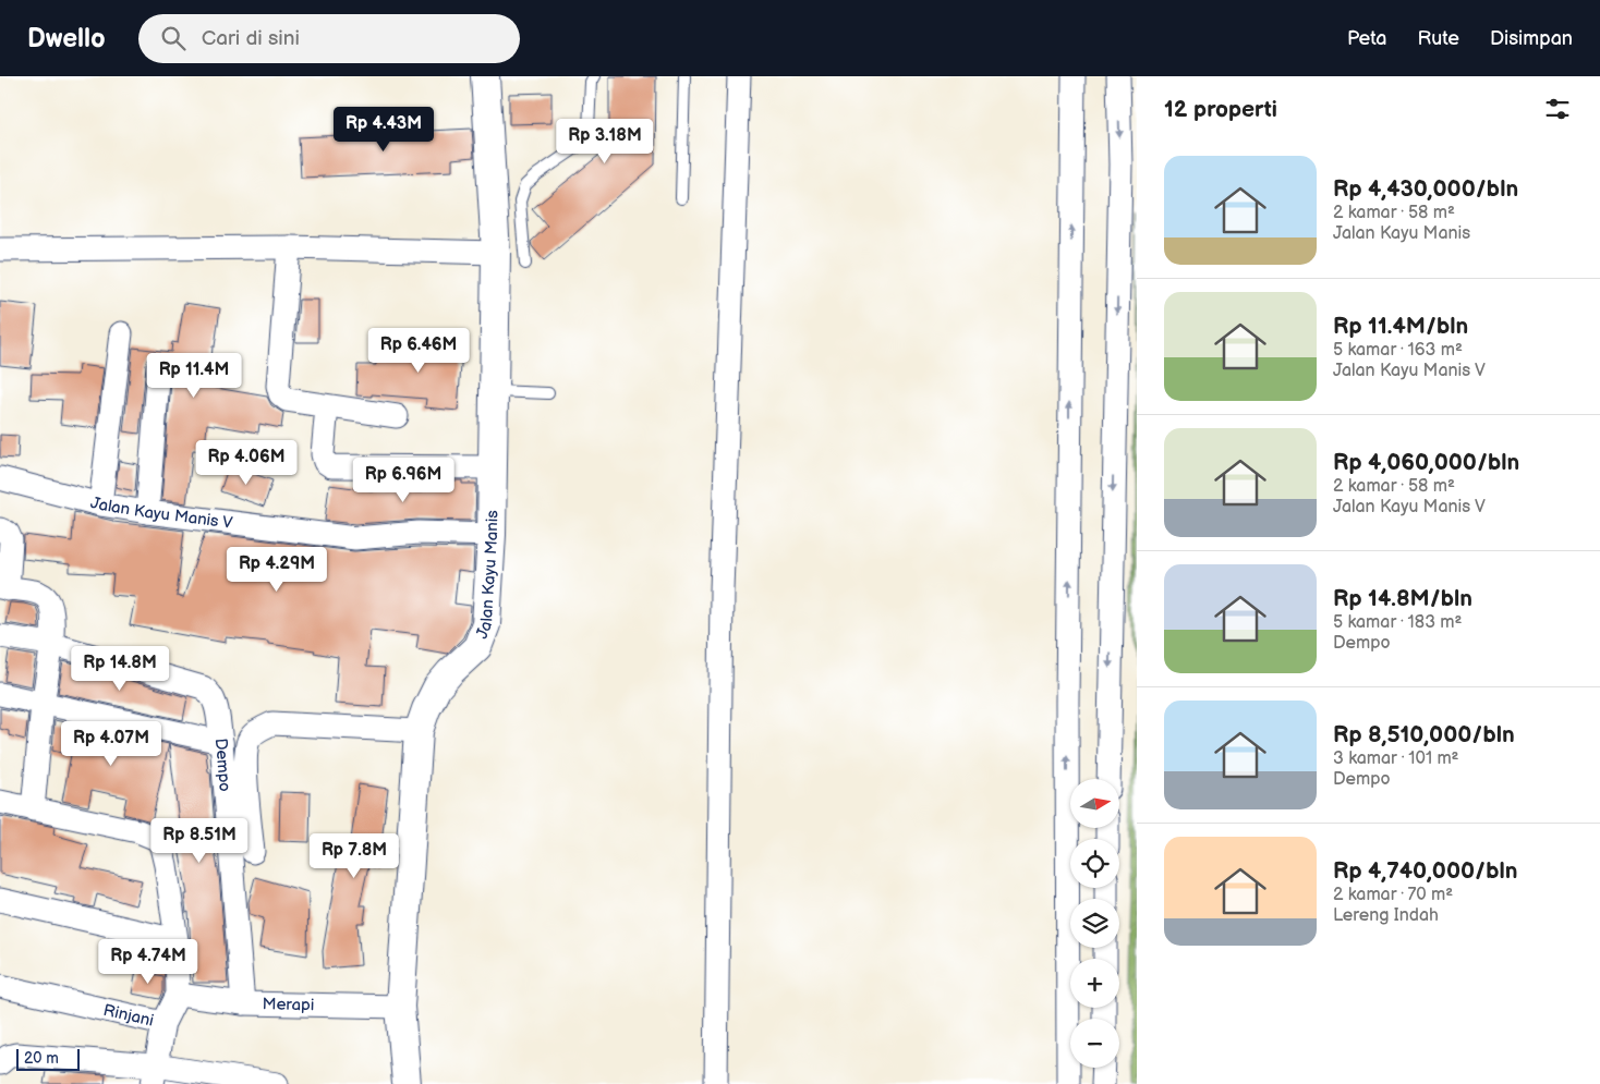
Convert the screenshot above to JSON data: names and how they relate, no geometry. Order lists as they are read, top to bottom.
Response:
{
  "streets": {
    "street": [
      "Jalan Kayu Manis V",
      "Jalan Kayu Manis",
      "Dempo",
      "Merapi",
      "Rinjani"
    ]
  },
  "crossings": [
    ["Jalan Kayu Manis V", "Jalan Kayu Manis"],
    ["Jalan Kayu Manis", "Merapi"],
    ["Dempo", "Merapi"]
  ],
  "scale_bar": "20 m",
  "north": "right",
  "page": {
    "header": "Dwello",
    "search": "Cari di sini",
    "nav": ["Peta", "Rute", "Disimpan"],
    "heading": "12 properti",
    "price": [
      "Rp 4.43M",
      "Rp 3.18M",
      "Rp 6.46M",
      "Rp 11.4M",
      "Rp 4.06M",
      "Rp 6.96M",
      "Rp 4.29M",
      "Rp 14.8M",
      "Rp 4.07M",
      "Rp 8.51M",
      "Rp 7.8M",
      "Rp 4.74M"
    ],
    "list": [
      {
        "name": "Rp 4,430,000/bln",
        "note": "2 kamar · 58 m² · Jalan Kayu Manis"
      },
      {
        "name": "Rp 11.4M/bln",
        "note": "5 kamar · 163 m² · Jalan Kayu Manis V"
      },
      {
        "name": "Rp 4,060,000/bln",
        "note": "2 kamar · 58 m² · Jalan Kayu Manis V"
      },
      {
        "name": "Rp 14.8M/bln",
        "note": "5 kamar · 183 m² · Dempo"
      },
      {
        "name": "Rp 8,510,000/bln",
        "note": "3 kamar · 101 m² · Dempo"
      },
      {
        "name": "Rp 4,740,000/bln",
        "note": "2 kamar · 70 m² · Lereng Indah"
      }
    ],
    "map_buttons": ["+", "−"],
    "scale": "20 m"
  }
}
